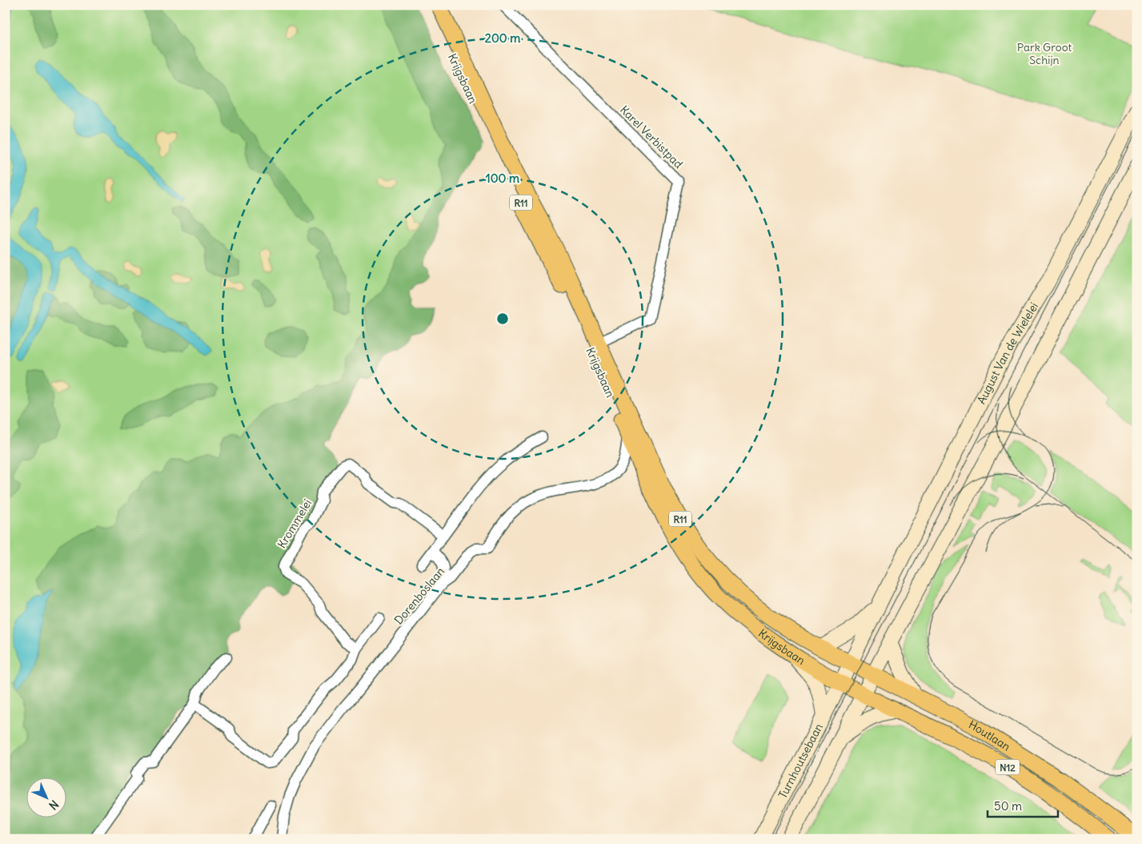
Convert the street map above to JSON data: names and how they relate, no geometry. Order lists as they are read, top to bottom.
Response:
{
  "streets": {
    "main road": [
      "Krijgsbaan",
      "R11",
      "August Van de Wielelei",
      "Houtlaan",
      "Turnhoutsebaan",
      "N12"
    ],
    "street": ["Karel Verbistpad", "Krommelei", "Dorenboslaan"]
  },
  "crossings": [
    ["Krijgsbaan", "Karel Verbistpad"],
    ["Krijgsbaan", "Dorenboslaan"],
    ["Krijgsbaan", "Houtlaan"],
    ["Krijgsbaan", "Turnhoutsebaan"],
    ["August Van de Wielelei", "Turnhoutsebaan"],
    ["Houtlaan", "Turnhoutsebaan"]
  ],
  "parks": ["Park Groot Schijn"],
  "scale_bar": "50 m",
  "north": "bottom right",
  "rings": ["200 m", "100 m"]
}
